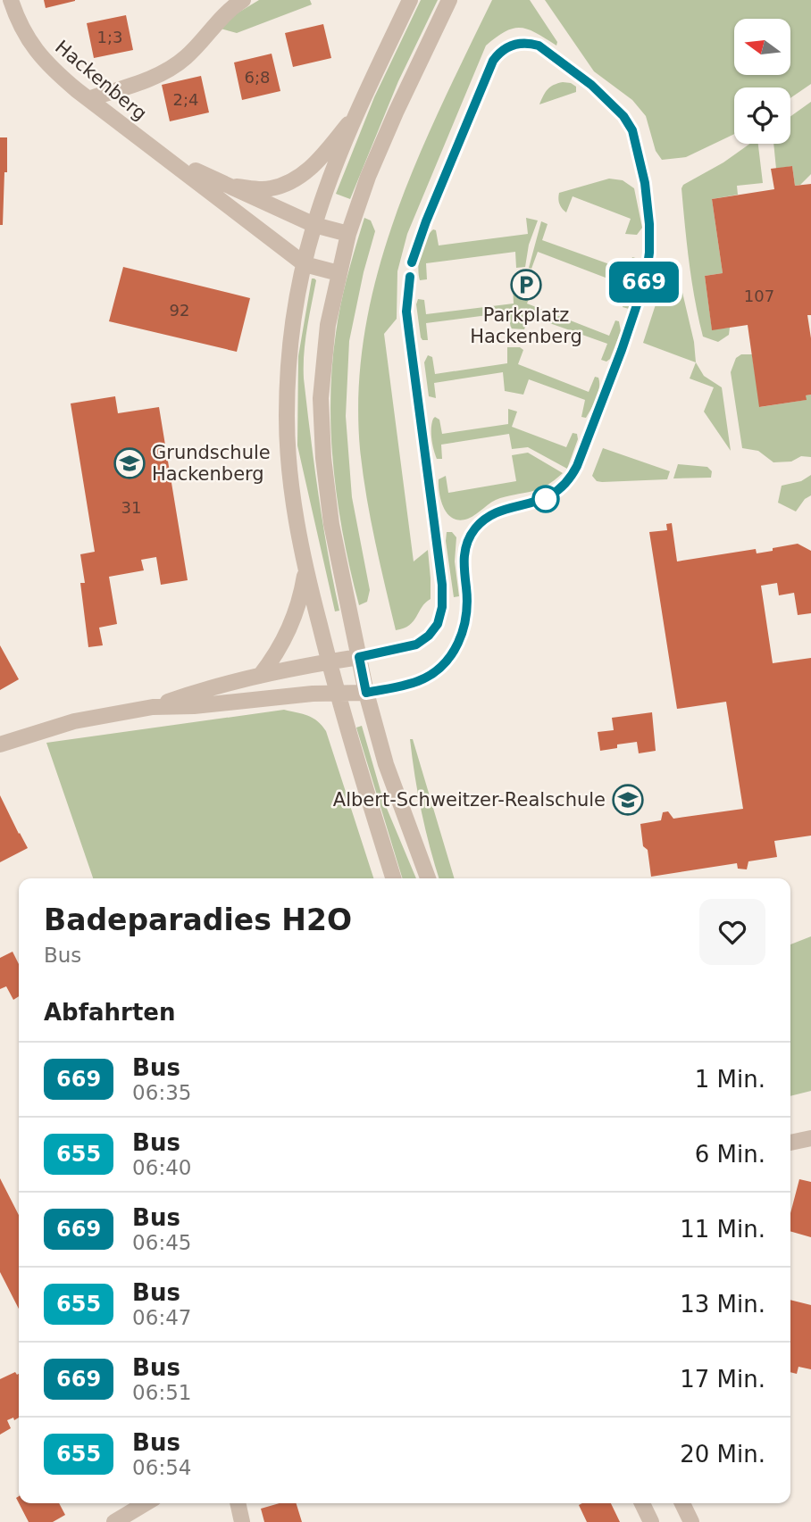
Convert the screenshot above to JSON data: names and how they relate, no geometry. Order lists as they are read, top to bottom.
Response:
{
  "streets": {
    "street": ["Hackenberg"]
  },
  "places": {
    "parking": ["Parkplatz Hackenberg"],
    "school or university": ["Grundschule Hackenberg", "Albert-Schweitzer-Realschule"]
  },
  "lines": ["bus line 669"],
  "house_numbers": [
    "1;3",
    "6;8",
    "2;4",
    "107",
    "92",
    "31"
  ],
  "north": "left",
  "page": {
    "on_map": "669",
    "heading": [
      ["Badeparadies H2O", "Bus"],
      "Abfahrten"
    ],
    "list": [
      {
        "mark": "669",
        "name": "Bus",
        "note": "06:35",
        "value": "1 Min."
      },
      {
        "mark": "655",
        "name": "Bus",
        "note": "06:40",
        "value": "6 Min."
      },
      {
        "mark": "669",
        "name": "Bus",
        "note": "06:45",
        "value": "11 Min."
      },
      {
        "mark": "655",
        "name": "Bus",
        "note": "06:47",
        "value": "13 Min."
      },
      {
        "mark": "669",
        "name": "Bus",
        "note": "06:51",
        "value": "17 Min."
      },
      {
        "mark": "655",
        "name": "Bus",
        "note": "06:54",
        "value": "20 Min."
      }
    ]
  }
}
